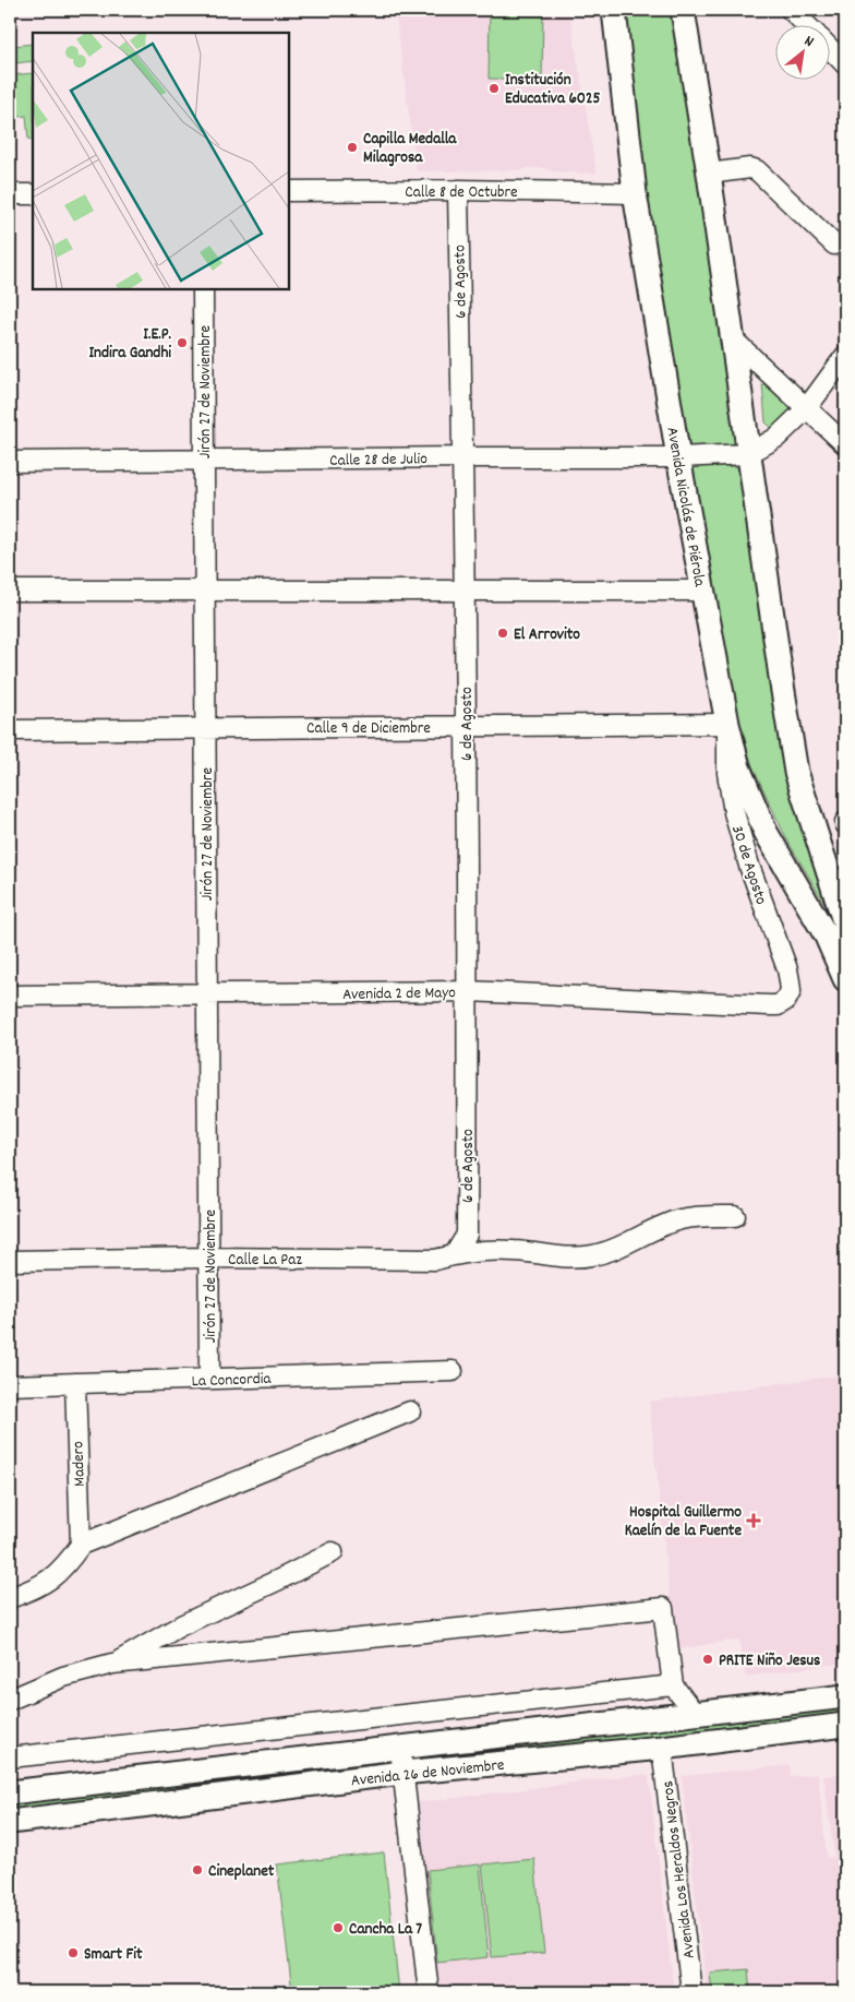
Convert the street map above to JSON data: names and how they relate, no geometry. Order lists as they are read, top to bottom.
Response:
{
  "streets": {
    "main road": ["Avenida Nicolás de Piérola", "Avenida 26 de Noviembre"],
    "street": [
      "Calle 8 de Octubre",
      "6 de Agosto",
      "Jirón 27 de Noviembre",
      "Calle 28 de Julio",
      "Calle 9 de Diciembre",
      "30 de Agosto",
      "Avenida 2 de Mayo",
      "Calle La Paz",
      "La Concordia",
      "Madero",
      "Avenida Los Heraldos Negros"
    ]
  },
  "crossings": [
    ["Calle 8 de Octubre", "6 de Agosto"],
    ["Calle 8 de Octubre", "Avenida Nicolás de Piérola"],
    ["6 de Agosto", "Calle 28 de Julio"],
    ["6 de Agosto", "Calle 9 de Diciembre"],
    ["6 de Agosto", "Avenida 2 de Mayo"],
    ["6 de Agosto", "Calle La Paz"],
    ["Jirón 27 de Noviembre", "Calle 28 de Julio"],
    ["Jirón 27 de Noviembre", "Calle 9 de Diciembre"],
    ["Jirón 27 de Noviembre", "Avenida 2 de Mayo"],
    ["Jirón 27 de Noviembre", "Calle La Paz"],
    ["Jirón 27 de Noviembre", "La Concordia"],
    ["Calle 28 de Julio", "Avenida Nicolás de Piérola"],
    ["Avenida Nicolás de Piérola", "Calle 9 de Diciembre"],
    ["Avenida Nicolás de Piérola", "30 de Agosto"],
    ["Calle 9 de Diciembre", "30 de Agosto"],
    ["30 de Agosto", "Avenida 2 de Mayo"],
    ["La Concordia", "Madero"],
    ["Avenida 26 de Noviembre", "Avenida Los Heraldos Negros"]
  ],
  "places": {
    "other": [
      "Institución Educativa 6025",
      "Capilla Medalla Milagrosa",
      "I.E.P. Indira Gandhi",
      "El Arrovito",
      "PRITE Niño Jesus",
      "Cineplanet",
      "Cancha La 7",
      "Smart Fit"
    ],
    "health": ["Hospital Guillermo Kaelín de la Fuente"]
  },
  "north": "top right"
}
